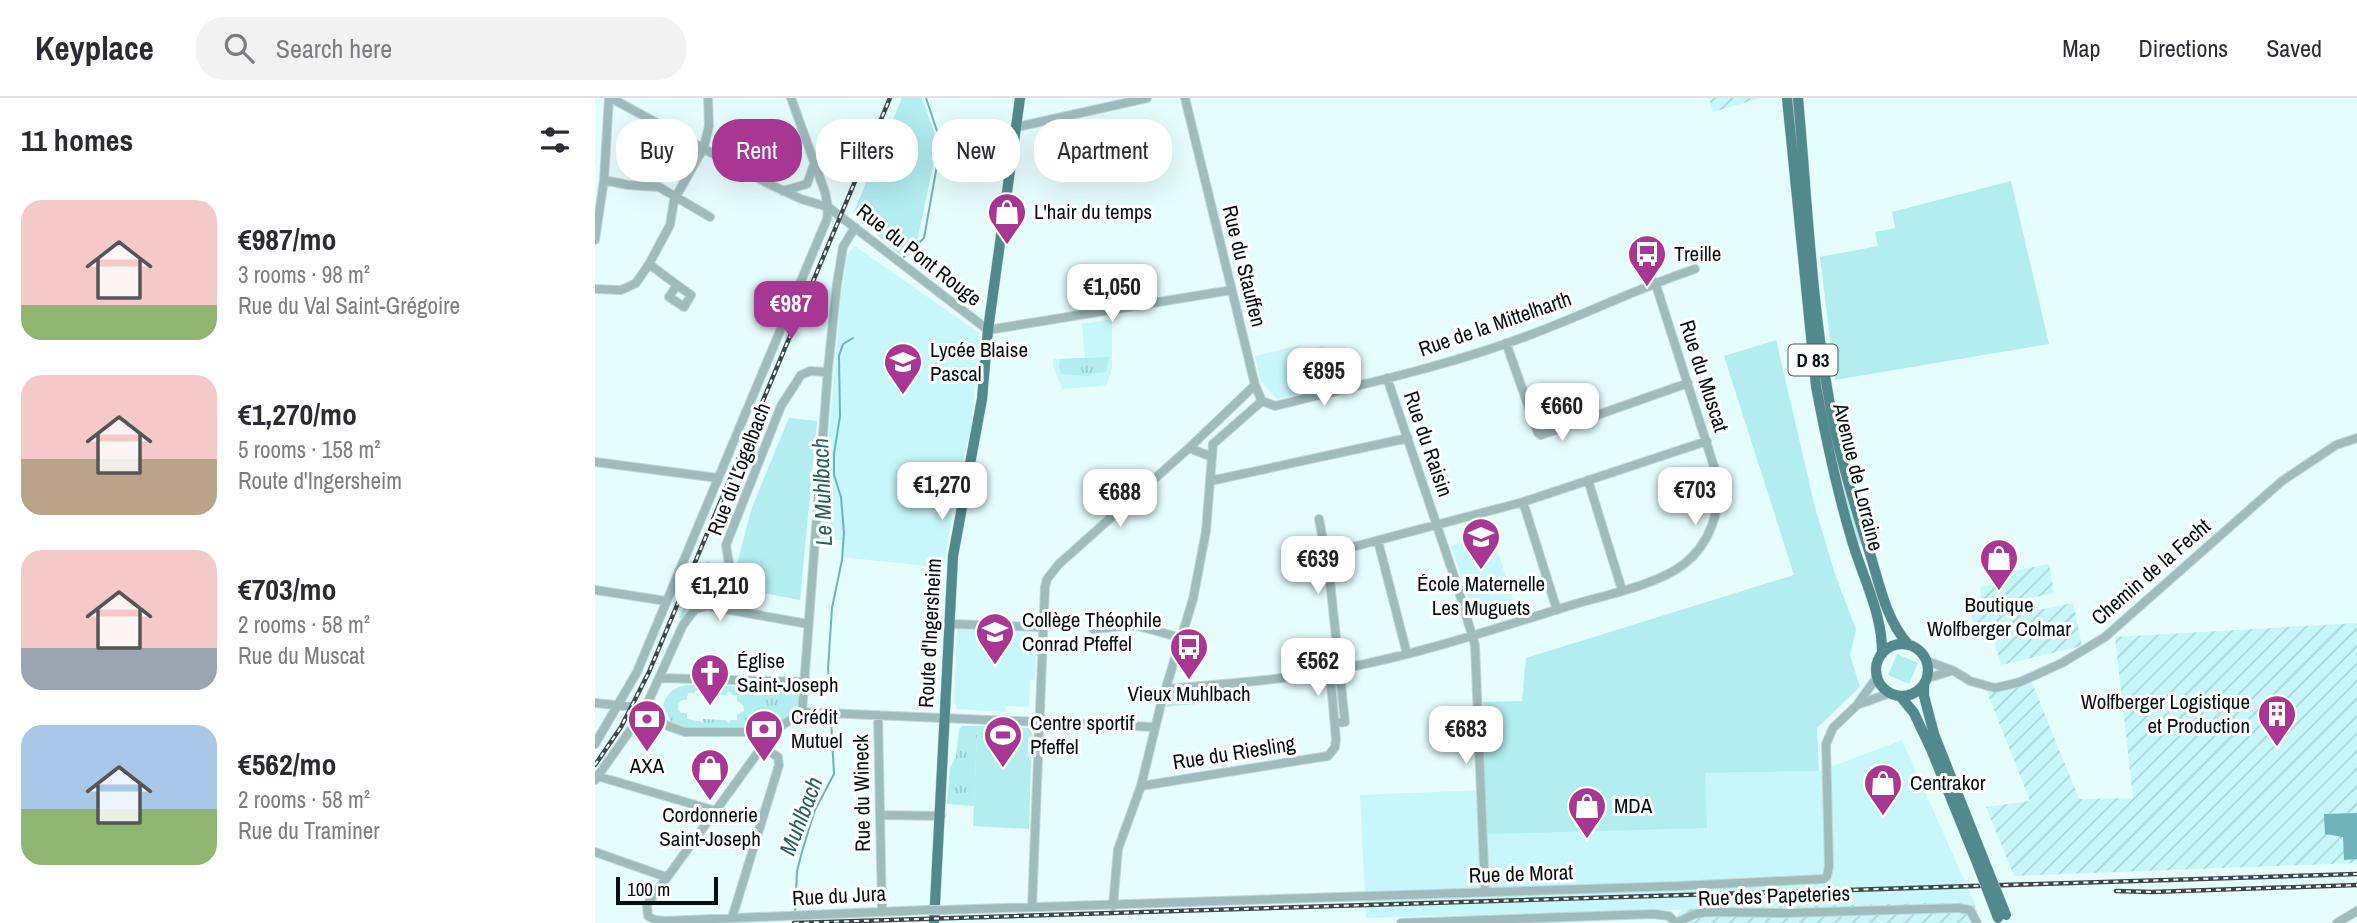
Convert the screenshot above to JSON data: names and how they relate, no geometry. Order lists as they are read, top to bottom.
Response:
{
  "streets": {
    "main road": ["D 83", "Avenue de Lorraine", "Route d'Ingersheim"],
    "street": [
      "Rue du Pont Rouge",
      "Rue du Stauffen",
      "Rue de la Mittelharth",
      "Rue du Muscat",
      "Rue du Raisin",
      "Rue du Logelbach",
      "Chemin de la Fecht",
      "Rue du Riesling",
      "Rue du Wineck",
      "Rue de Morat",
      "Rue du Jura",
      "Rue des Papeteries"
    ]
  },
  "crossings": [
    ["Rue du Pont Rouge", "Route d'Ingersheim"],
    ["Rue du Stauffen", "Rue de la Mittelharth"],
    ["Rue de la Mittelharth", "Rue du Muscat"],
    ["Rue de la Mittelharth", "Rue du Raisin"],
    ["Rue du Muscat", "Rue du Raisin"],
    ["Rue du Raisin", "Rue de Morat"],
    ["Avenue de Lorraine", "Chemin de la Fecht"],
    ["Avenue de Lorraine", "Rue de Morat"],
    ["Chemin de la Fecht", "Rue de Morat"],
    ["Rue du Wineck", "Rue du Jura"],
    ["Rue de Morat", "Rue du Jura"]
  ],
  "water": ["Le Muhlbach", "Muhlbach"],
  "places": {
    "shop": [
      "L'hair du temps",
      "Boutique Wolfberger Colmar",
      "Cordonnerie Saint-Joseph",
      "Centrakor",
      "MDA"
    ],
    "bus stop": ["Treille", "Vieux Muhlbach"],
    "school or university": ["Lycée Blaise Pascal", "École Maternelle Les Muguets", "Collège Théophile Conrad Pfeffel"],
    "church": ["Église Saint-Joseph"],
    "building": ["Wolfberger Logistique et Production"],
    "bank": ["AXA", "Crédit Mutuel"],
    "sports": ["Centre sportif Pfeffel"]
  },
  "scale_bar": "100 m",
  "page": {
    "header": "Keyplace",
    "search": "Search here",
    "nav": ["Map", "Directions", "Saved"],
    "heading": "11 homes",
    "chip": [
      "Buy",
      "Rent",
      "Filters",
      "New",
      "Apartment"
    ],
    "list": [
      {
        "name": "€987/mo",
        "note": "3 rooms · 98 m² · Rue du Val Saint-Grégoire"
      },
      {
        "name": "€1,270/mo",
        "note": "5 rooms · 158 m² · Route d'Ingersheim"
      },
      {
        "name": "€703/mo",
        "note": "2 rooms · 58 m² · Rue du Muscat"
      },
      {
        "name": "€562/mo",
        "note": "2 rooms · 58 m² · Rue du Traminer"
      }
    ],
    "price": [
      "€1,050",
      "€987",
      "€895",
      "€660",
      "€1,270",
      "€703",
      "€688",
      "€639",
      "€1,210",
      "€562",
      "€683"
    ],
    "scale": "100 m"
  }
}
